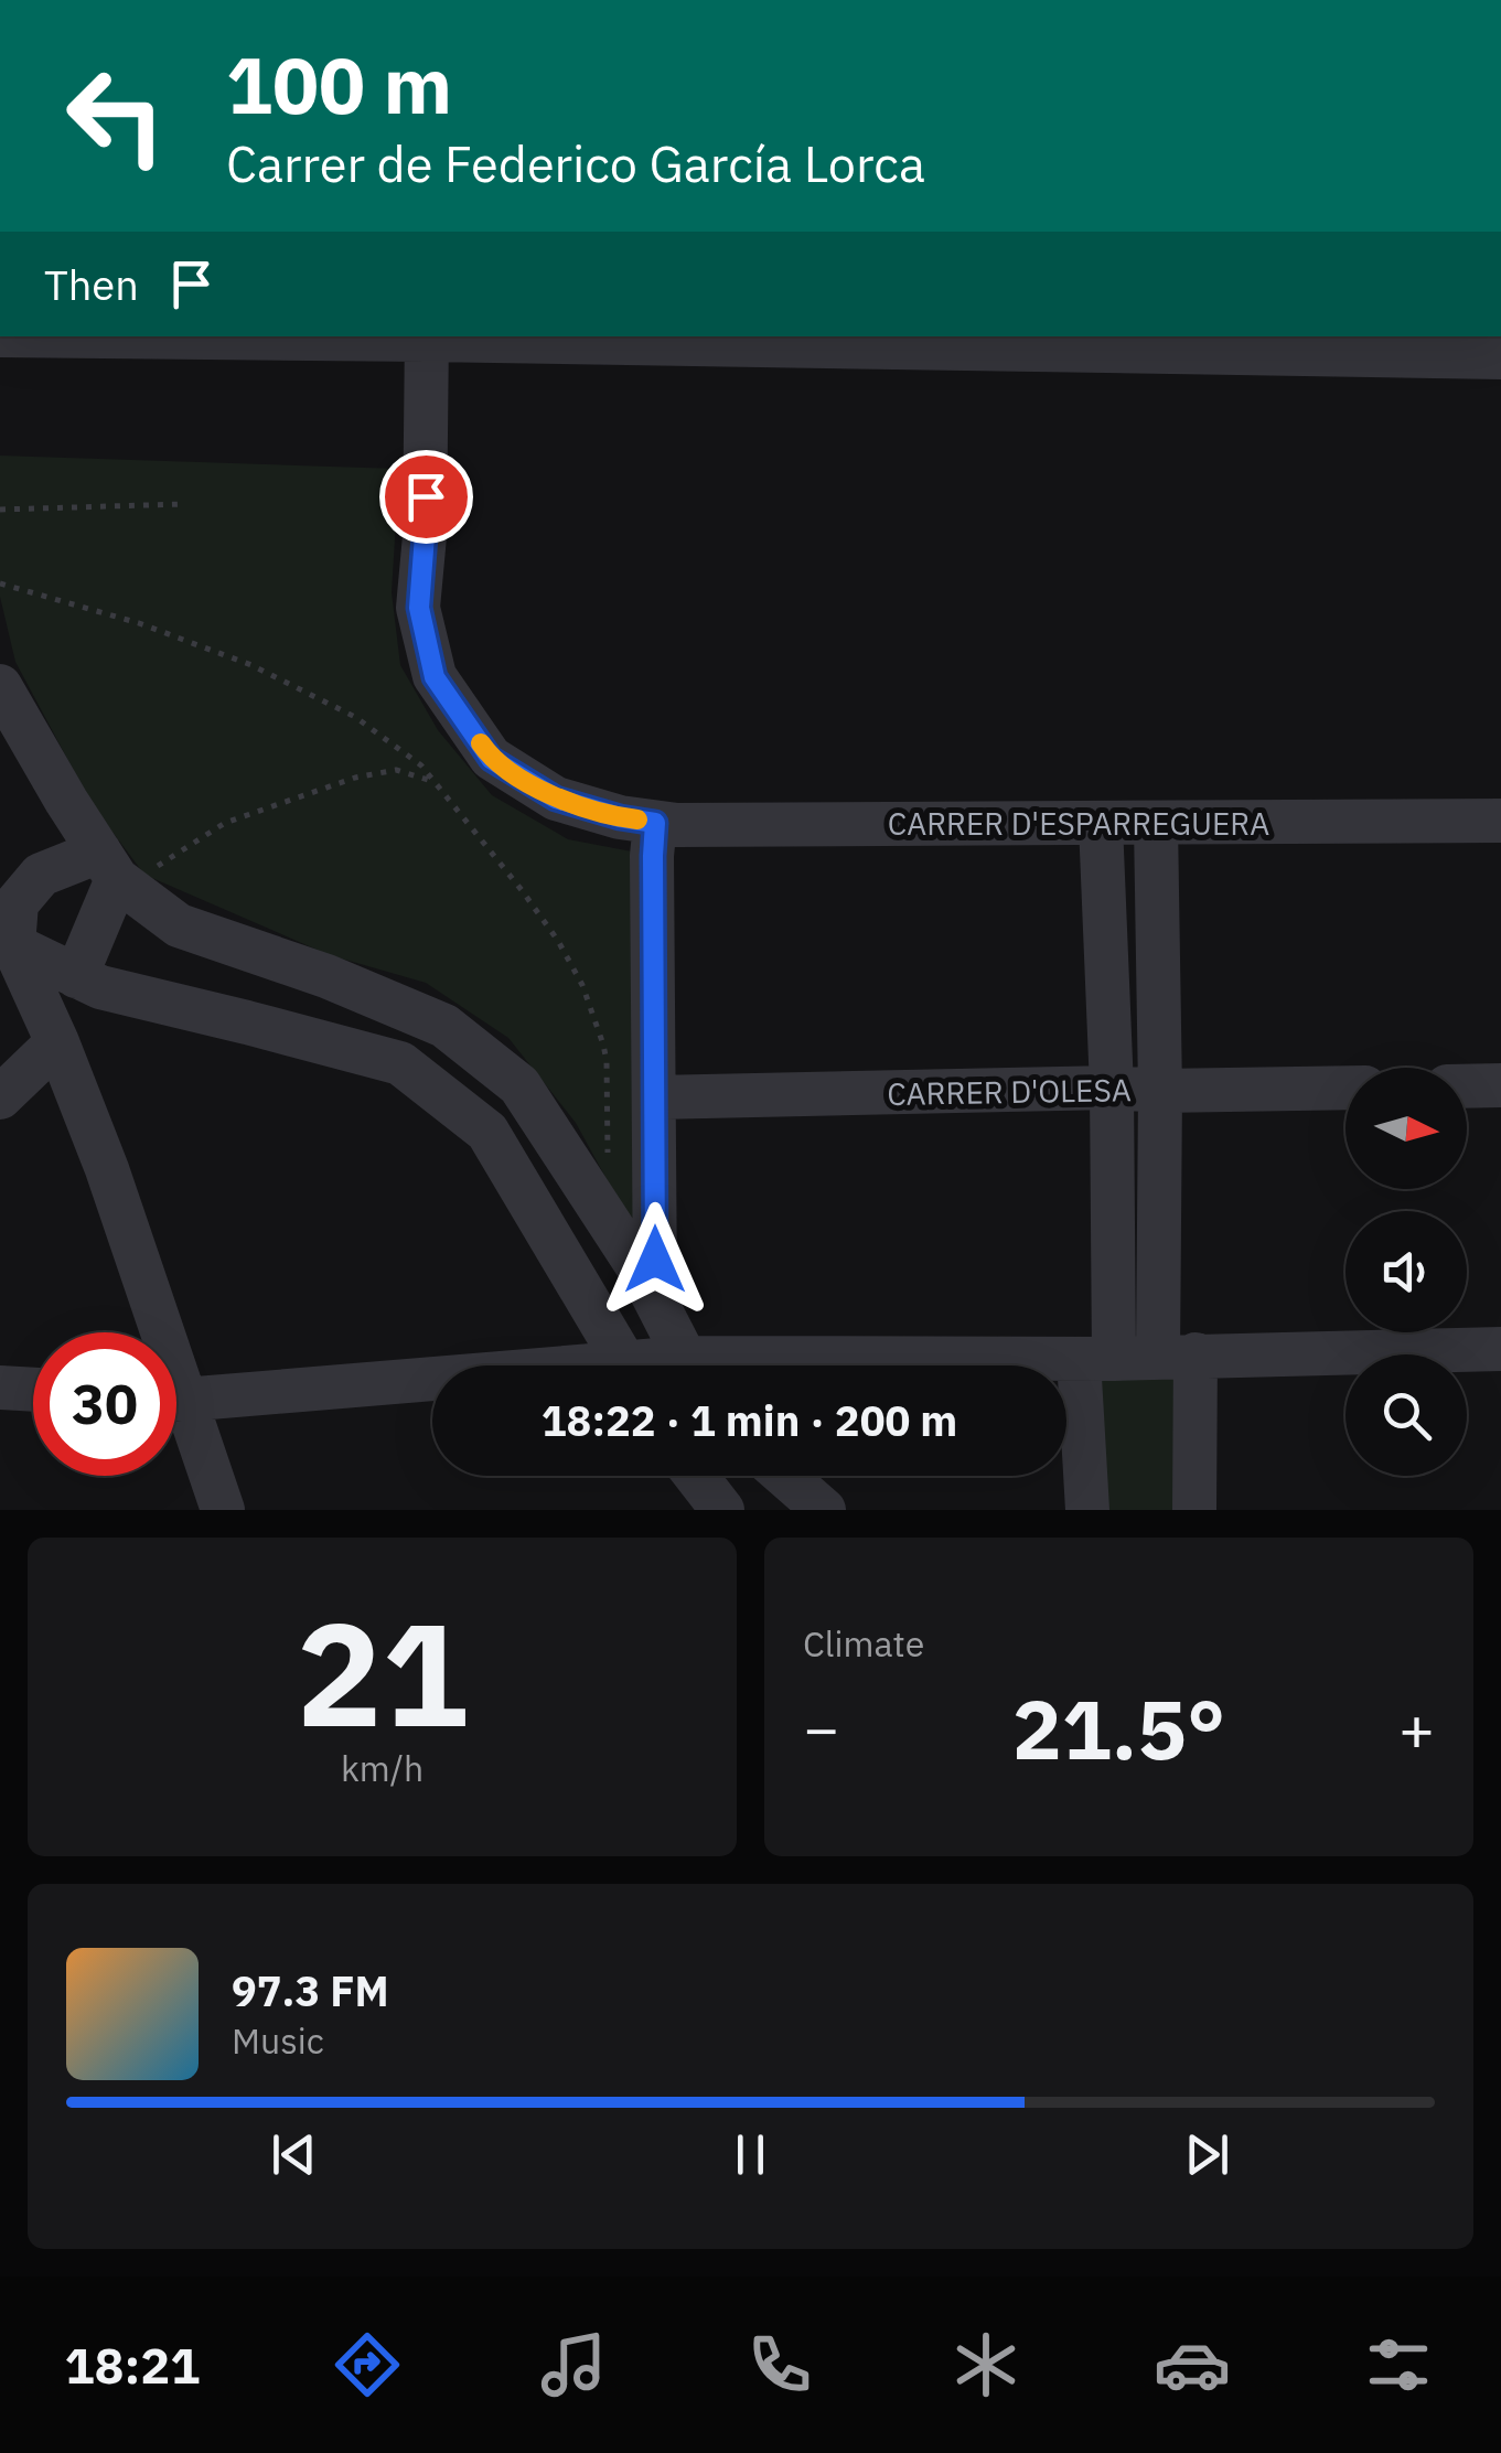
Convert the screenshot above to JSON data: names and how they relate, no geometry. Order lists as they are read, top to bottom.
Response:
{
  "streets": {
    "street": ["CARRER D'ESPARREGUERA", "CARRER D'OLESA"]
  },
  "north": "right",
  "page": {
    "turn": ["100 m", "Carrer de Federico García Lorca"],
    "then": "Then",
    "limit": "30",
    "trip": "18:22 · 1 min · 200 m",
    "tile": [
      ["21", "km/h"],
      "Climate"
    ],
    "heat": ["−", "21.5°", "+"],
    "song": ["97.3 FM", "Music"],
    "tabs": "18:21"
  }
}
